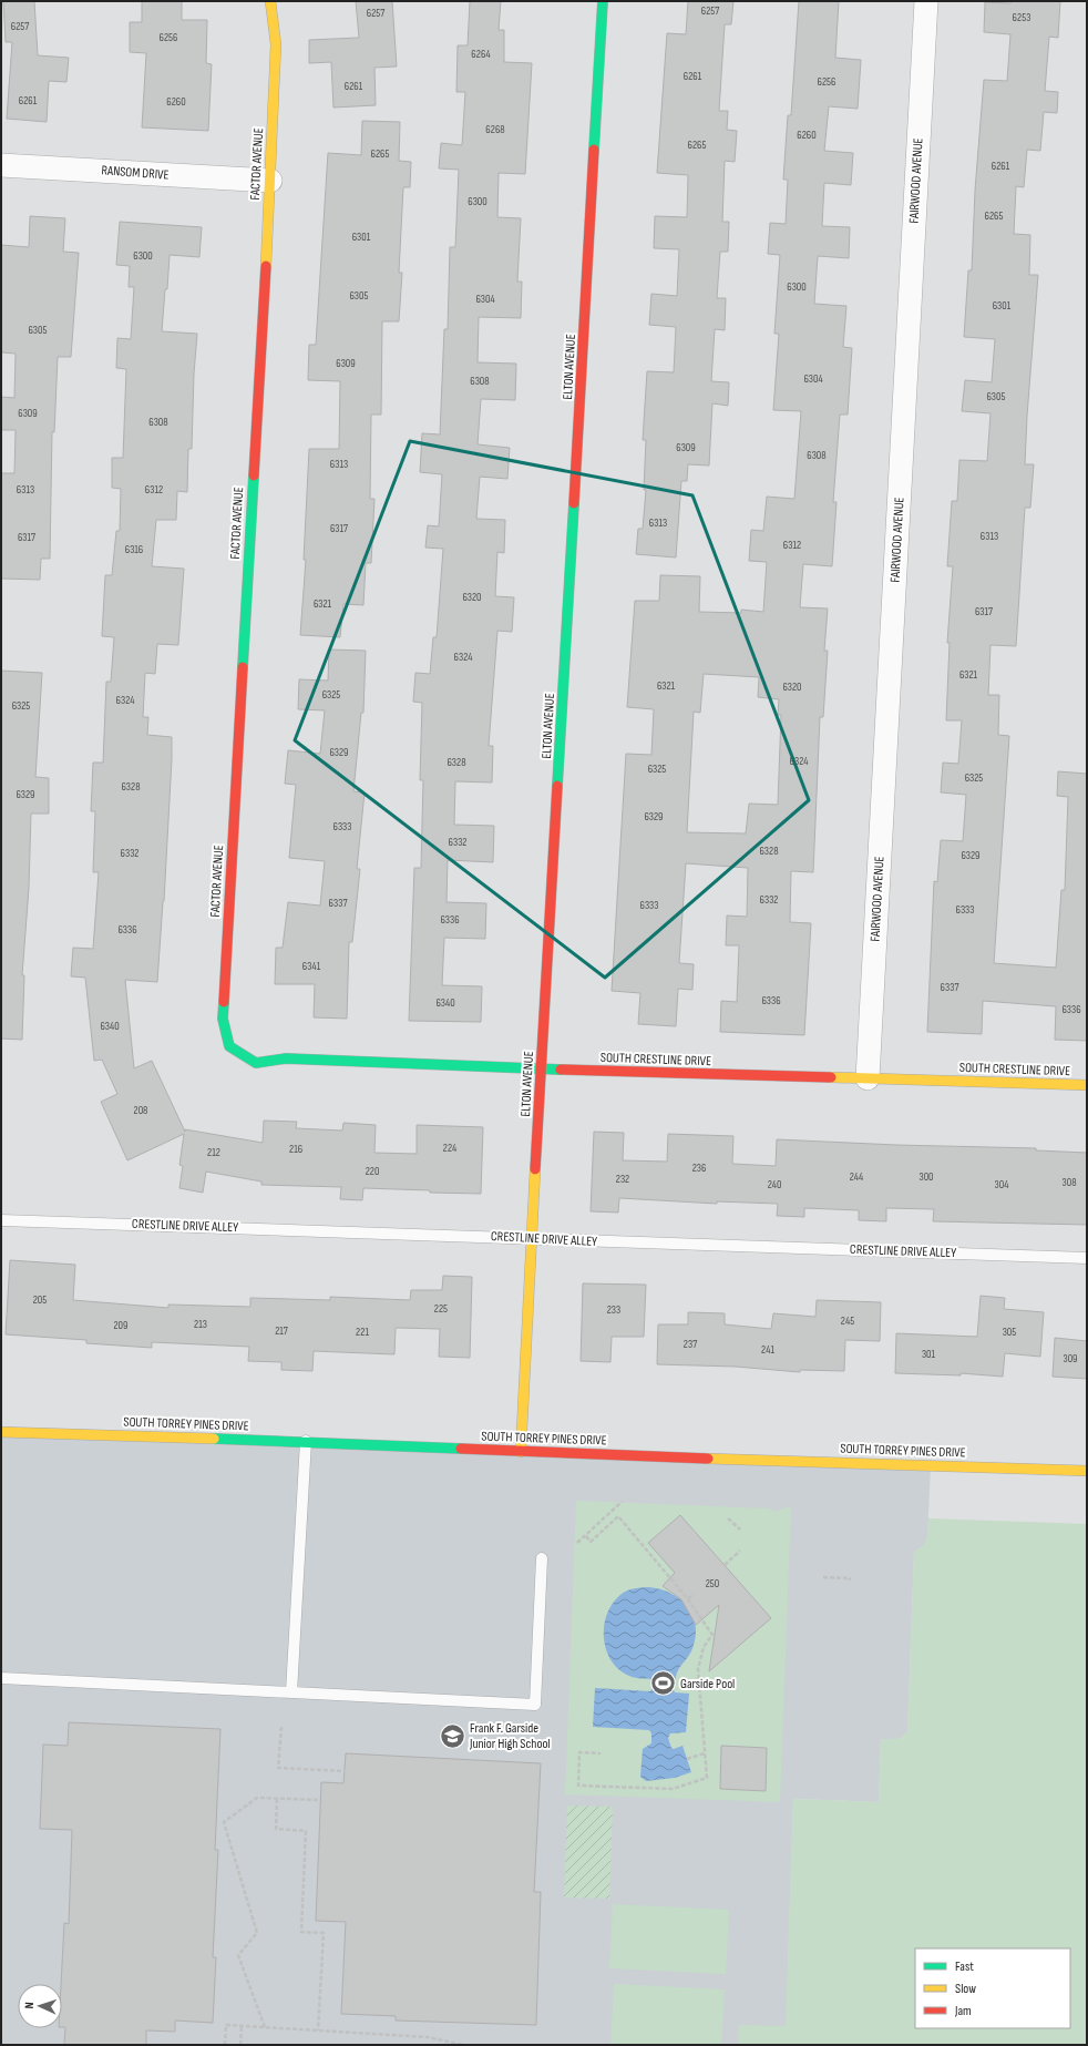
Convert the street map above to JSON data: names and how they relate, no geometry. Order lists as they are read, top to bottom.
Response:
{
  "streets": {
    "street": [
      "FACTOR AVENUE",
      "RANSOM DRIVE",
      "FAIRWOOD AVENUE",
      "ELTON AVENUE",
      "SOUTH CRESTLINE DRIVE",
      "SOUTH TORREY PINES DRIVE"
    ],
    "lane": ["CRESTLINE DRIVE ALLEY"]
  },
  "crossings": [
    ["FACTOR AVENUE", "RANSOM DRIVE"],
    ["FACTOR AVENUE", "SOUTH CRESTLINE DRIVE"],
    ["FAIRWOOD AVENUE", "SOUTH CRESTLINE DRIVE"],
    ["ELTON AVENUE", "SOUTH CRESTLINE DRIVE"],
    ["ELTON AVENUE", "CRESTLINE DRIVE ALLEY"],
    ["ELTON AVENUE", "SOUTH TORREY PINES DRIVE"]
  ],
  "places": {
    "sports": ["Garside Pool"],
    "school or university": ["Frank F. Garside Junior High School"]
  },
  "house_numbers": [
    "6257",
    "6257",
    "6253",
    "6257",
    "6256",
    "6264",
    "6261",
    "6256",
    "6261",
    "6261",
    "6260",
    "6268",
    "6260",
    "6265",
    "6265",
    "6261",
    "6300",
    "6265",
    "6301",
    "6300",
    "6300",
    "6305",
    "6304",
    "6301",
    "6305",
    "6309",
    "6304",
    "6308",
    "6305",
    "6309",
    "6308",
    "6309",
    "6308",
    "6313",
    "6313",
    "6312",
    "6313",
    "6317",
    "6313",
    "6317",
    "6312",
    "6316",
    "6320",
    "6321",
    "6317",
    "6324",
    "6321",
    "6321",
    "6320",
    "6325",
    "6324",
    "6325",
    "6329",
    "6324",
    "6328",
    "6325",
    "6325",
    "6328",
    "6329",
    "6329",
    "6333",
    "6332",
    "6328",
    "6332",
    "6329",
    "6332",
    "6337",
    "6333",
    "6333",
    "6336",
    "6336",
    "6341",
    "6337",
    "6336",
    "6340",
    "6336",
    "6340",
    "208",
    "224",
    "216",
    "212",
    "236",
    "220",
    "244",
    "300",
    "232",
    "308",
    "240",
    "304",
    "205",
    "225",
    "233",
    "245",
    "213",
    "209",
    "217",
    "221",
    "305",
    "237",
    "241",
    "301",
    "309",
    "250"
  ],
  "legend": ["Fast", "Slow", "Jam"],
  "north": "left"
}
